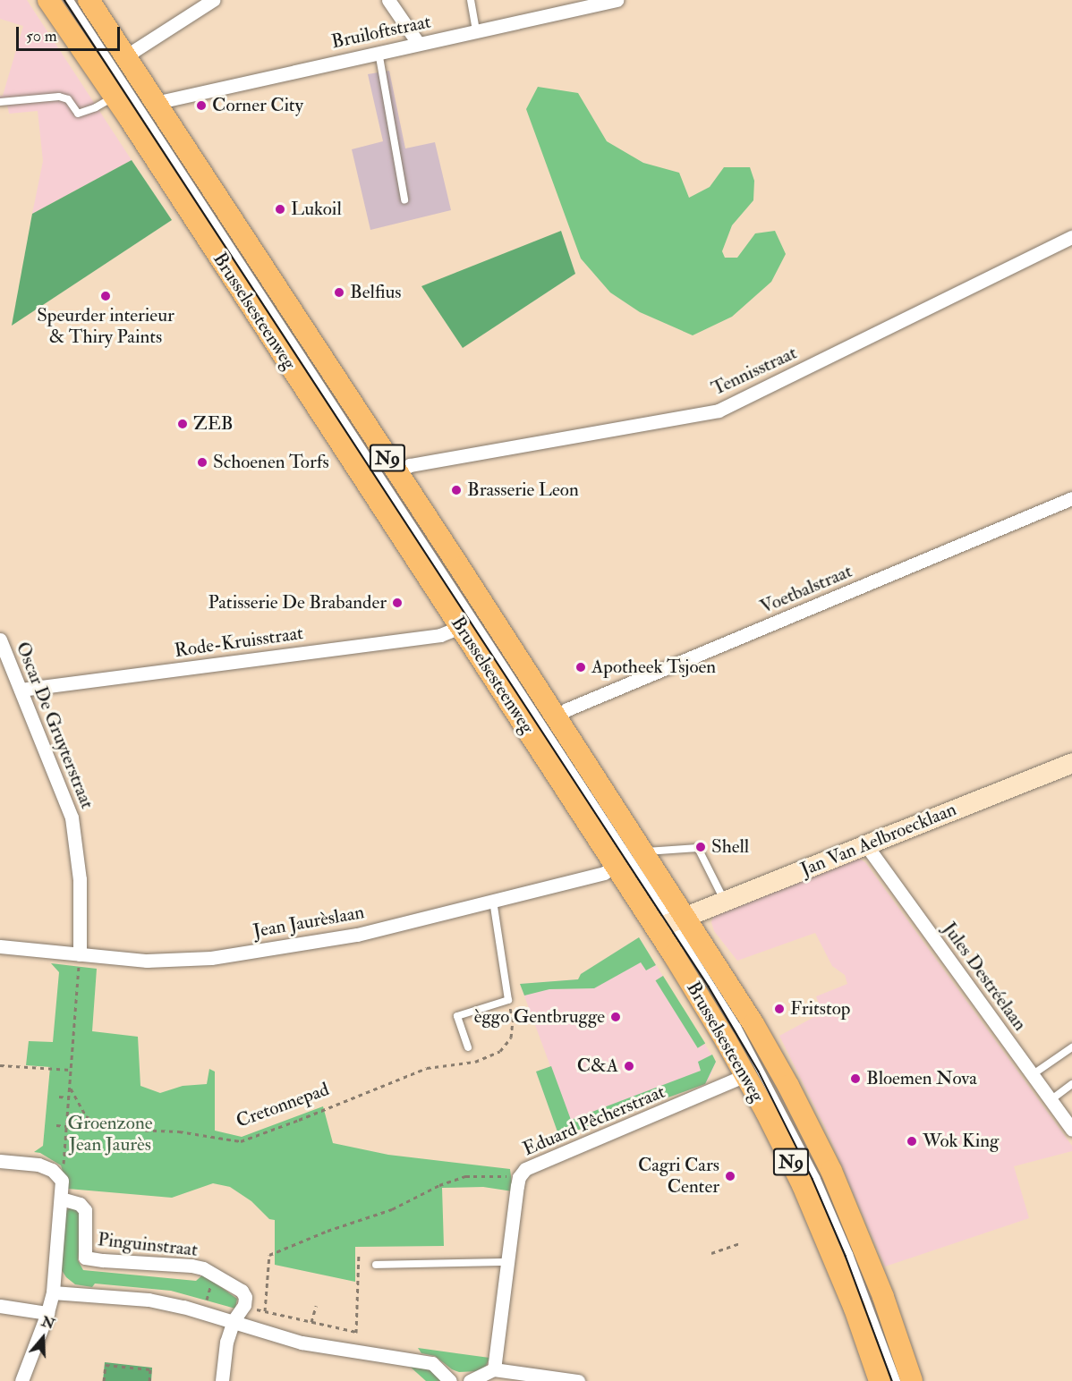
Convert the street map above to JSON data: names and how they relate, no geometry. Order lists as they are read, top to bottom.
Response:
{
  "streets": {
    "main road": ["Brusselsesteenweg", "N9"],
    "street": [
      "Bruiloftstraat",
      "Tennisstraat",
      "Voetbalstraat",
      "Rode-Kruisstraat",
      "Oscar De Gruyterstraat",
      "Jan Van Aelbroecklaan",
      "Jean Jaurèslaan",
      "Jules Destréelaan",
      "Eduard Pêcherstraat",
      "Pinguinstraat"
    ],
    "path": ["Cretonnepad"]
  },
  "crossings": [
    ["Bruiloftstraat", "Brusselsesteenweg"],
    ["Brusselsesteenweg", "Tennisstraat"],
    ["Brusselsesteenweg", "Voetbalstraat"],
    ["Brusselsesteenweg", "Rode-Kruisstraat"],
    ["Brusselsesteenweg", "Jan Van Aelbroecklaan"],
    ["Brusselsesteenweg", "Jean Jaurèslaan"],
    ["Brusselsesteenweg", "Eduard Pêcherstraat"],
    ["Rode-Kruisstraat", "Oscar De Gruyterstraat"],
    ["Oscar De Gruyterstraat", "Jean Jaurèslaan"],
    ["Oscar De Gruyterstraat", "Cretonnepad"],
    ["Jan Van Aelbroecklaan", "Jules Destréelaan"],
    ["Jean Jaurèslaan", "Cretonnepad"]
  ],
  "parks": ["Groenzone Jean Jaurès"],
  "places": [
    "Corner City",
    "Lukoil",
    "Belfius",
    "Speurder interieur & Thiry Paints",
    "ZEB",
    "Schoenen Torfs",
    "Brasserie Leon",
    "Patisserie De Brabander",
    "Apotheek Tsjoen",
    "Shell",
    "Fritstop",
    "èggo Gentbrugge",
    "C&A",
    "Bloemen Nova",
    "Wok King",
    "Cagri Cars Center"
  ],
  "scale_bar": "50 m",
  "north": "top"
}
